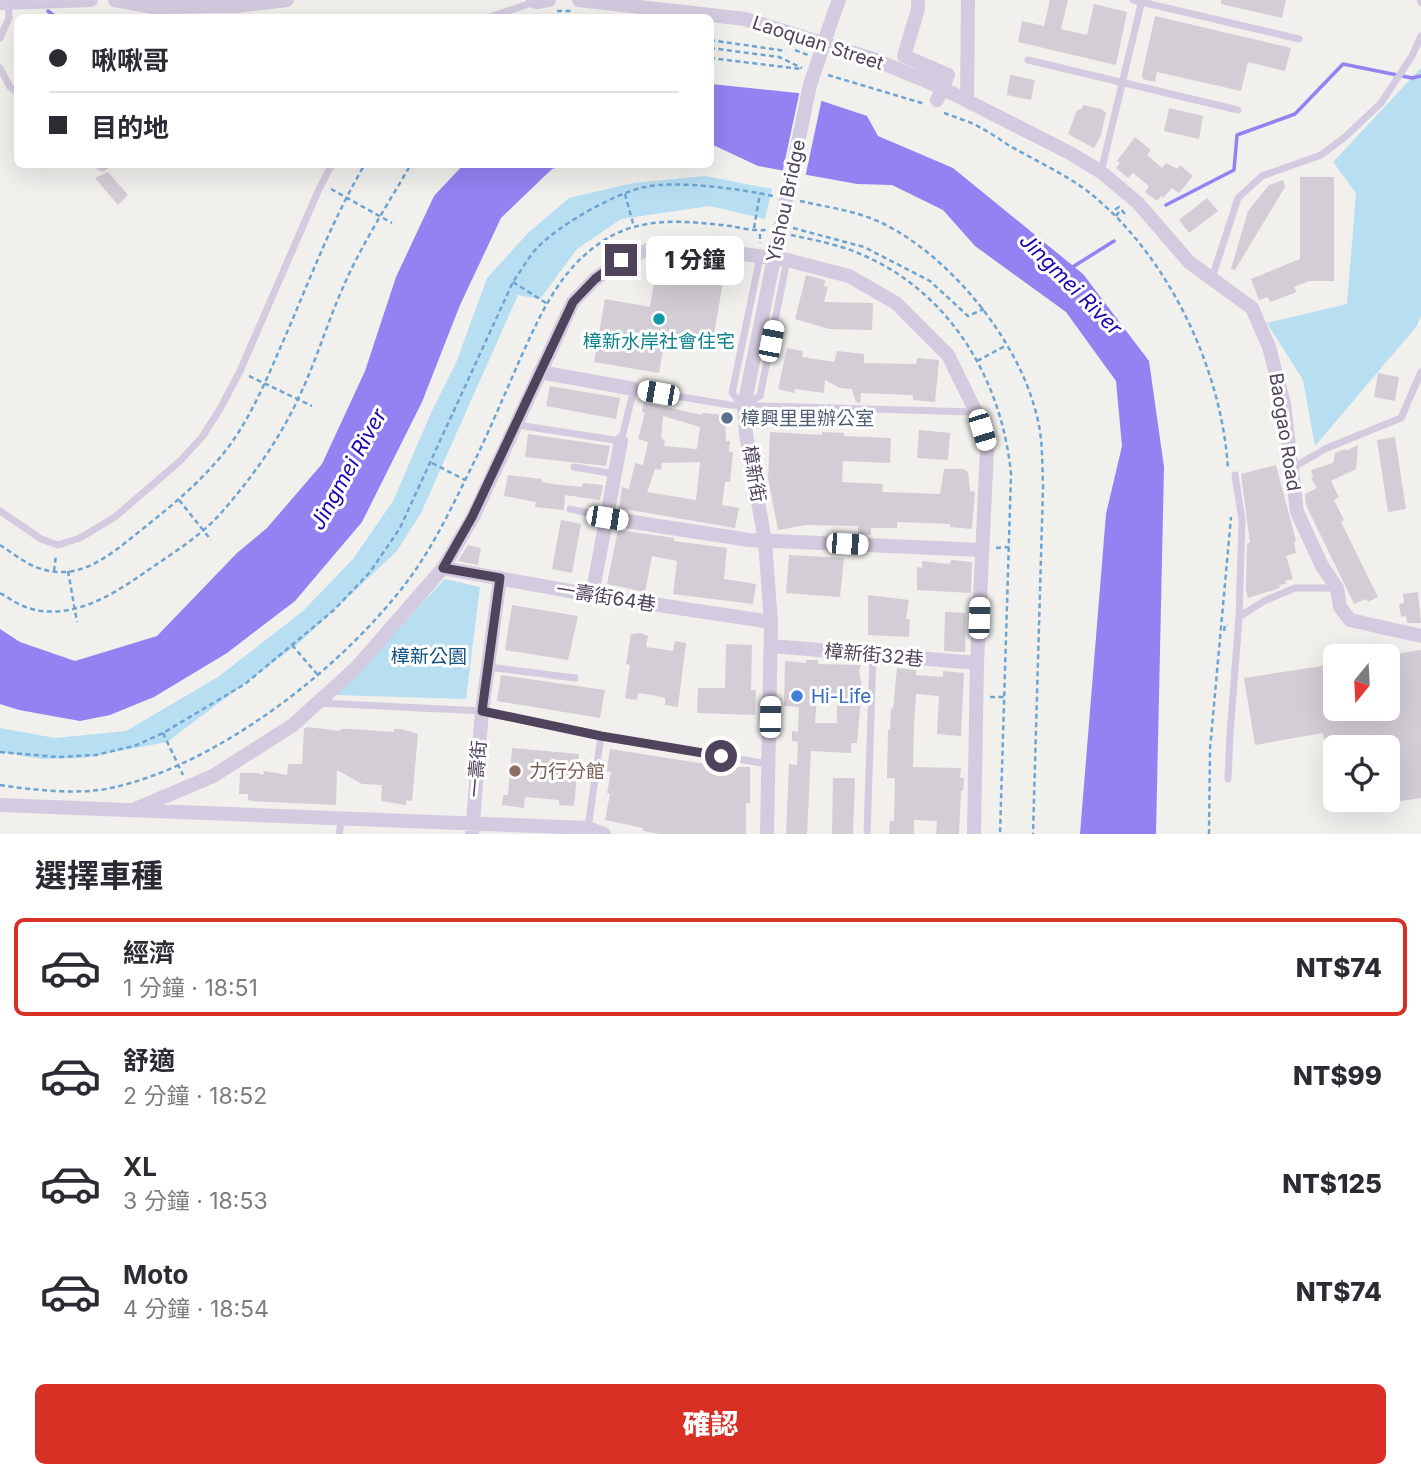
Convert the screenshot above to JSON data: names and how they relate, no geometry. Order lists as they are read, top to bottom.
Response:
{
  "streets": {
    "street": [
      "Laoquan Street",
      "Yishou Bridge",
      "Baogao Road",
      "樟新街",
      "一壽街64巷",
      "樟新街32巷",
      "一壽街"
    ]
  },
  "crossings": [
    ["Laoquan Street", "Baogao Road"],
    ["Yishou Bridge", "樟新街"],
    ["樟新街", "一壽街64巷"],
    ["一壽街64巷", "一壽街"]
  ],
  "water": ["Jingmei River"],
  "parks": ["樟新公園"],
  "places": [
    "樟新水岸社會住宅",
    "樟興里里辦公室",
    "Hi-Life",
    "力行分館"
  ],
  "north": "bottom",
  "page": {
    "banner": ["啾啾哥", "目的地"],
    "bubble": "1 分鐘",
    "heading": "選擇車種",
    "list": [
      {
        "name": "經濟",
        "note": "1 分鐘 · 18:51",
        "value": "NT$74"
      },
      {
        "name": "舒適",
        "note": "2 分鐘 · 18:52",
        "value": "NT$99"
      },
      {
        "name": "XL",
        "note": "3 分鐘 · 18:53",
        "value": "NT$125"
      },
      {
        "name": "Moto",
        "note": "4 分鐘 · 18:54",
        "value": "NT$74"
      }
    ],
    "buttons": "確認"
  }
}
